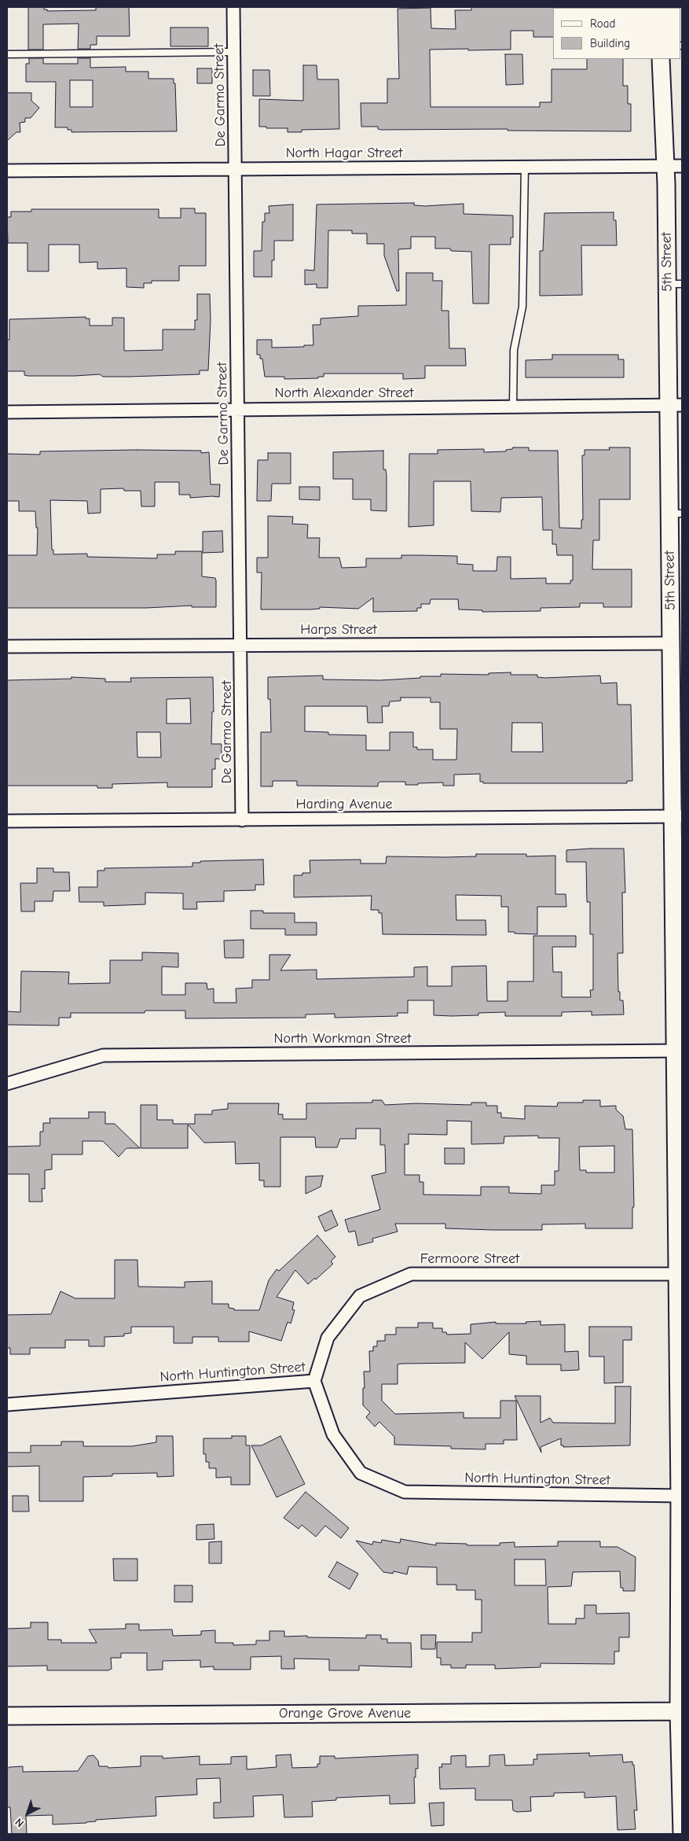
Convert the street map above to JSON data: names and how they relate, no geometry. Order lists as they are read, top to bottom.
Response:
{
  "streets": {
    "street": [
      "De Garmo Street",
      "North Hagar Street",
      "5th Street",
      "North Alexander Street",
      "Harps Street",
      "Harding Avenue",
      "North Workman Street",
      "Fermoore Street",
      "North Huntington Street",
      "Orange Grove Avenue"
    ]
  },
  "crossings": [
    ["De Garmo Street", "North Hagar Street"],
    ["De Garmo Street", "North Alexander Street"],
    ["De Garmo Street", "Harps Street"],
    ["De Garmo Street", "Harding Avenue"],
    ["North Hagar Street", "5th Street"],
    ["5th Street", "North Alexander Street"],
    ["5th Street", "Harps Street"],
    ["5th Street", "Harding Avenue"],
    ["5th Street", "North Workman Street"],
    ["5th Street", "Fermoore Street"],
    ["5th Street", "North Huntington Street"],
    ["5th Street", "Orange Grove Avenue"],
    ["Fermoore Street", "North Huntington Street"]
  ],
  "legend": ["Road", "Building"],
  "north": "bottom left"
}
